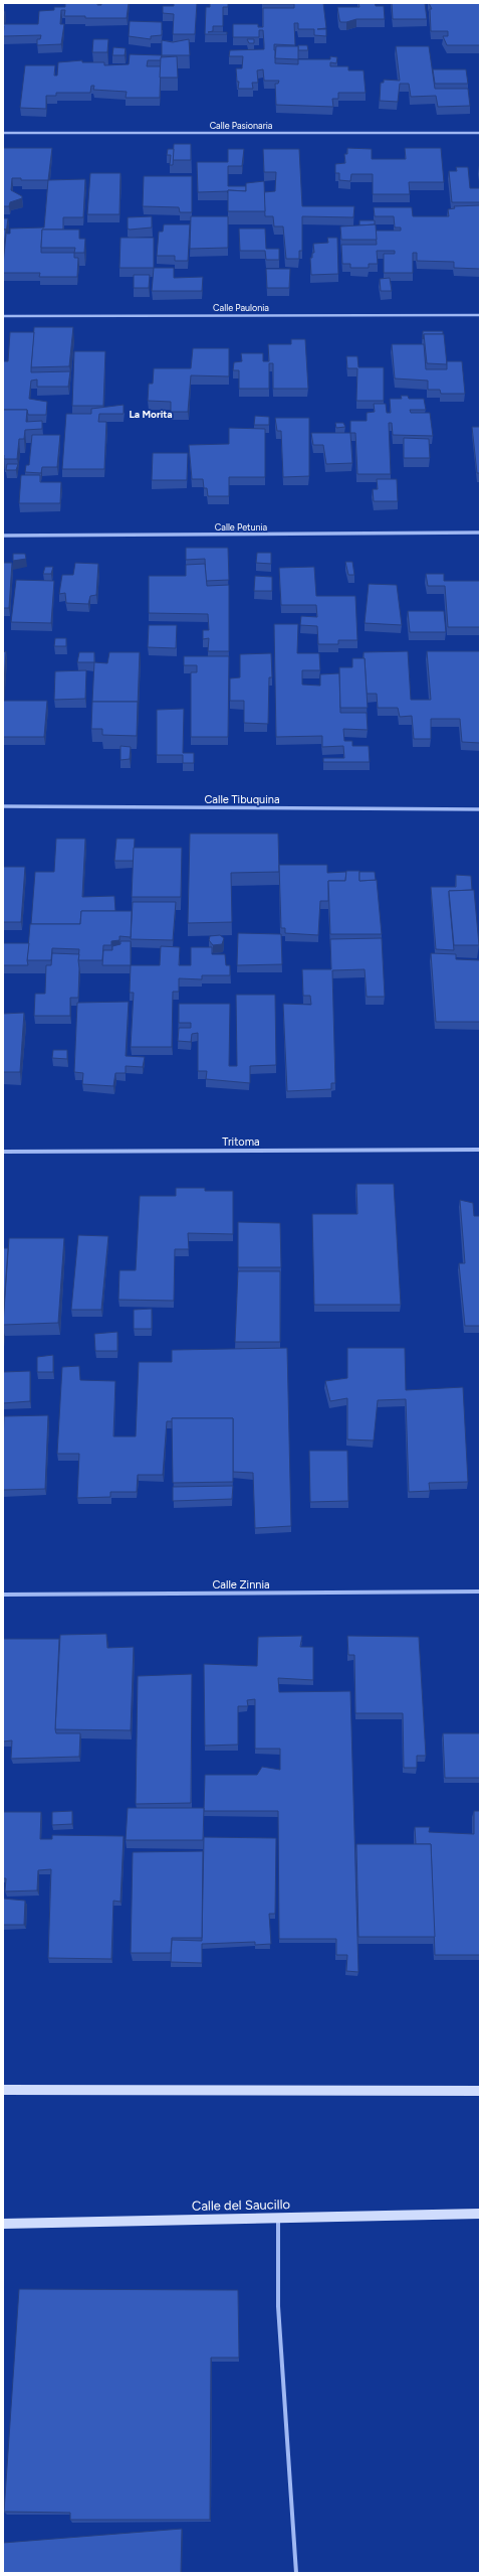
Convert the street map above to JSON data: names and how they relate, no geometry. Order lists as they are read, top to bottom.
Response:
{
  "streets": {
    "street": [
      "Calle Pasionaria",
      "Calle Paulonia",
      "Calle Petunia",
      "Calle Tibuquina",
      "Tritoma",
      "Calle Zinnia",
      "Calle del Saucillo"
    ]
  },
  "districts": ["La Morita"]
}
